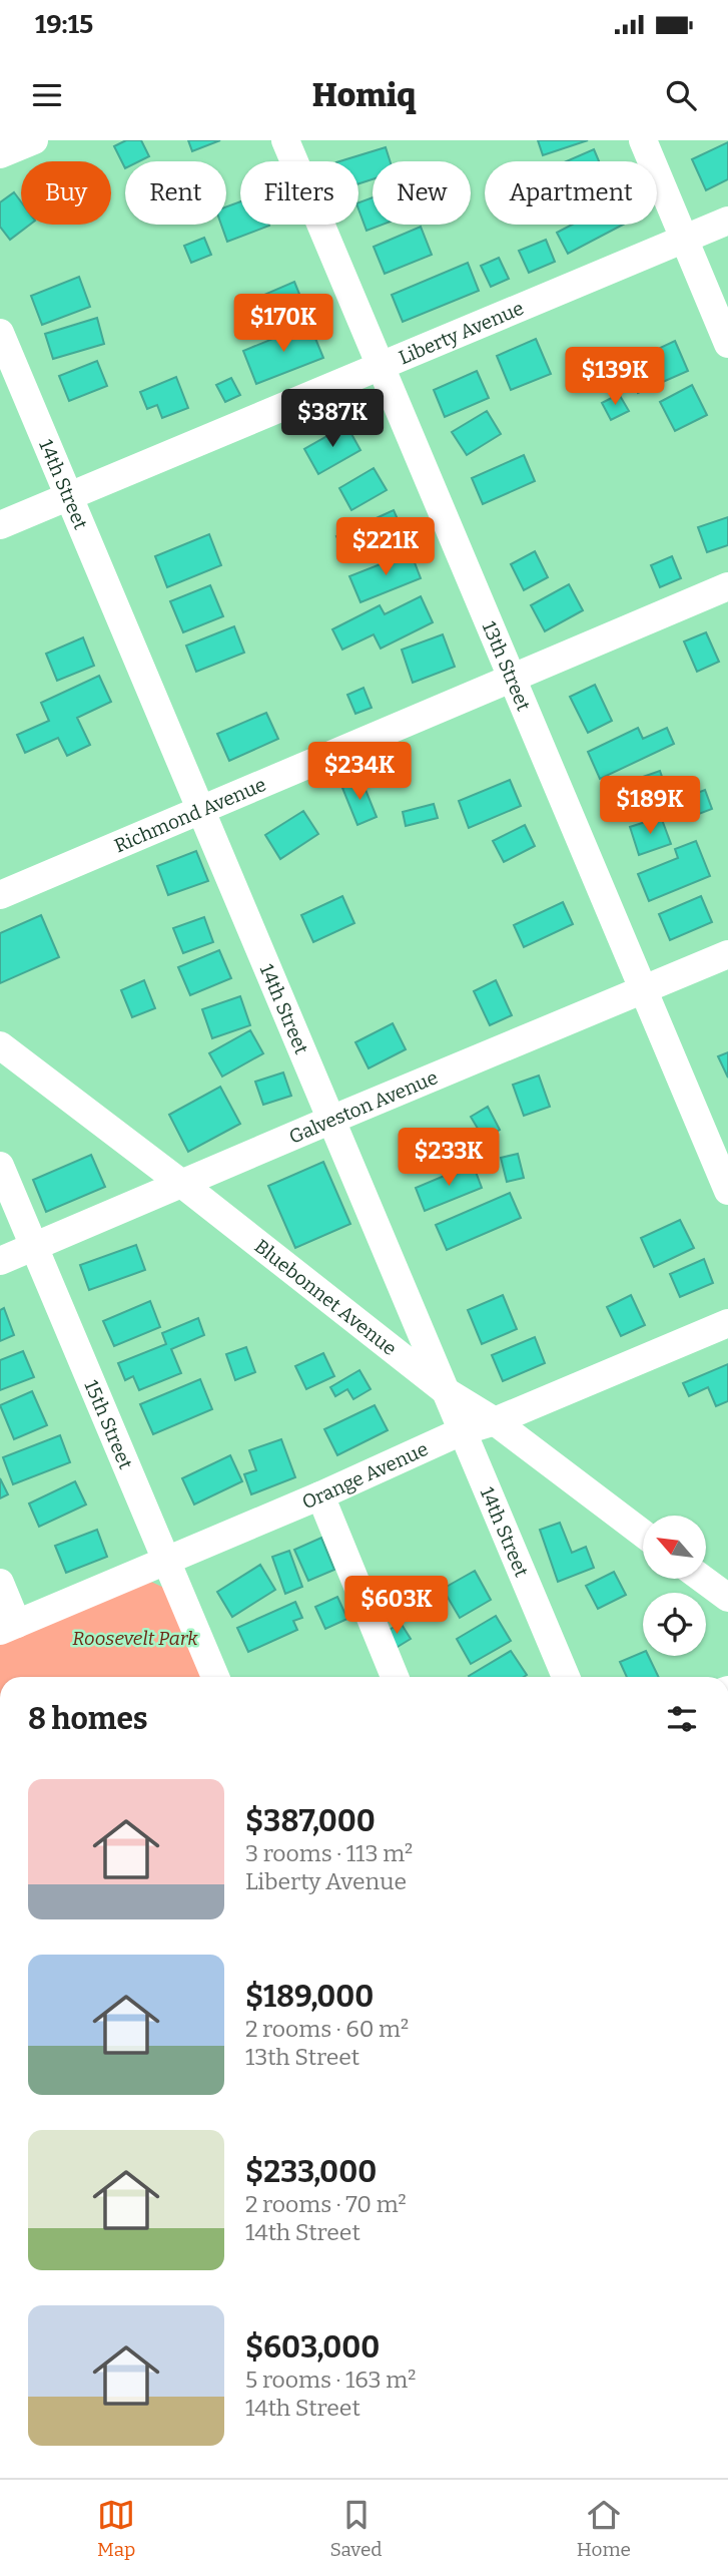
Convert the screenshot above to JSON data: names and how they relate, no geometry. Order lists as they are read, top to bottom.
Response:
{
  "streets": {
    "street": [
      "Liberty Avenue",
      "14th Street",
      "13th Street",
      "Richmond Avenue",
      "Galveston Avenue",
      "Bluebonnet Avenue",
      "15th Street",
      "Orange Avenue"
    ]
  },
  "crossings": [
    ["Liberty Avenue", "14th Street"],
    ["Liberty Avenue", "13th Street"],
    ["14th Street", "Richmond Avenue"],
    ["14th Street", "Galveston Avenue"],
    ["14th Street", "Bluebonnet Avenue"],
    ["14th Street", "Orange Avenue"],
    ["13th Street", "Richmond Avenue"],
    ["13th Street", "Galveston Avenue"],
    ["Galveston Avenue", "Bluebonnet Avenue"],
    ["Galveston Avenue", "15th Street"],
    ["Bluebonnet Avenue", "Orange Avenue"],
    ["15th Street", "Orange Avenue"]
  ],
  "parks": ["Roosevelt Park"],
  "north": "top left",
  "page": {
    "status": "19:15",
    "header": "Homiq",
    "chip": [
      "Buy",
      "Rent",
      "Filters",
      "New",
      "Apartment"
    ],
    "price": [
      "$170K",
      "$139K",
      "$387K",
      "$221K",
      "$234K",
      "$189K",
      "$233K",
      "$603K"
    ],
    "heading": "8 homes",
    "list": [
      {
        "name": "$387,000",
        "note": "3 rooms · 113 m² · Liberty Avenue"
      },
      {
        "name": "$189,000",
        "note": "2 rooms · 60 m² · 13th Street"
      },
      {
        "name": "$233,000",
        "note": "2 rooms · 70 m² · 14th Street"
      },
      {
        "name": "$603,000",
        "note": "5 rooms · 163 m² · 14th Street"
      }
    ],
    "tabs": ["Map", "Saved", "Home"]
  }
}
